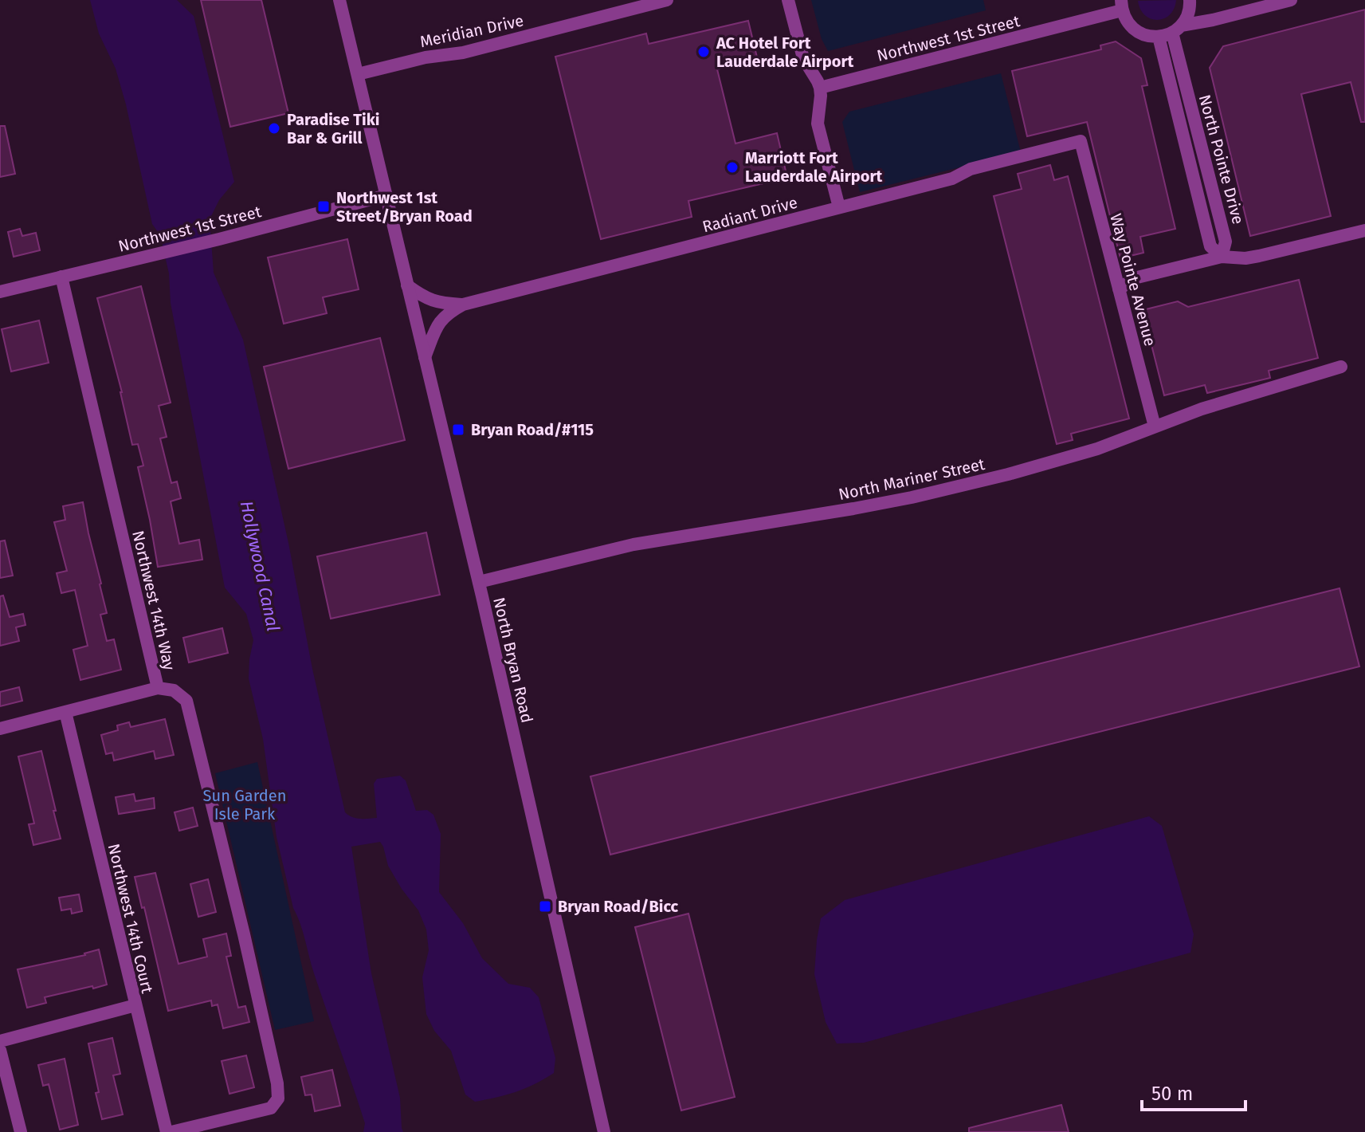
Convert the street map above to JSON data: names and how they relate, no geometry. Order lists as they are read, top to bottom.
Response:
{
  "streets": {
    "street": [
      "Meridian Drive",
      "Northwest 1st Street",
      "North Pointe Drive",
      "Radiant Drive",
      "Way Pointe Avenue",
      "North Mariner Street",
      "Northwest 14th Way",
      "North Bryan Road",
      "Northwest 14th Court"
    ]
  },
  "crossings": [
    ["Meridian Drive", "North Bryan Road"],
    ["Northwest 1st Street", "Northwest 14th Way"],
    ["Northwest 1st Street", "North Bryan Road"],
    ["Radiant Drive", "Way Pointe Avenue"],
    ["Radiant Drive", "North Bryan Road"],
    ["Way Pointe Avenue", "North Mariner Street"],
    ["North Mariner Street", "North Bryan Road"],
    ["Northwest 14th Way", "Northwest 14th Court"]
  ],
  "water": ["Hollywood Canal"],
  "parks": ["Sun Garden Isle Park"],
  "places": {
    "other": ["AC Hotel Fort Lauderdale Airport", "Paradise Tiki Bar & Grill", "Marriott Fort Lauderdale Airport"],
    "transit": ["Northwest 1st Street/Bryan Road", "Bryan Road/#115", "Bryan Road/Bicc"]
  },
  "scale_bar": "50 m"
}
